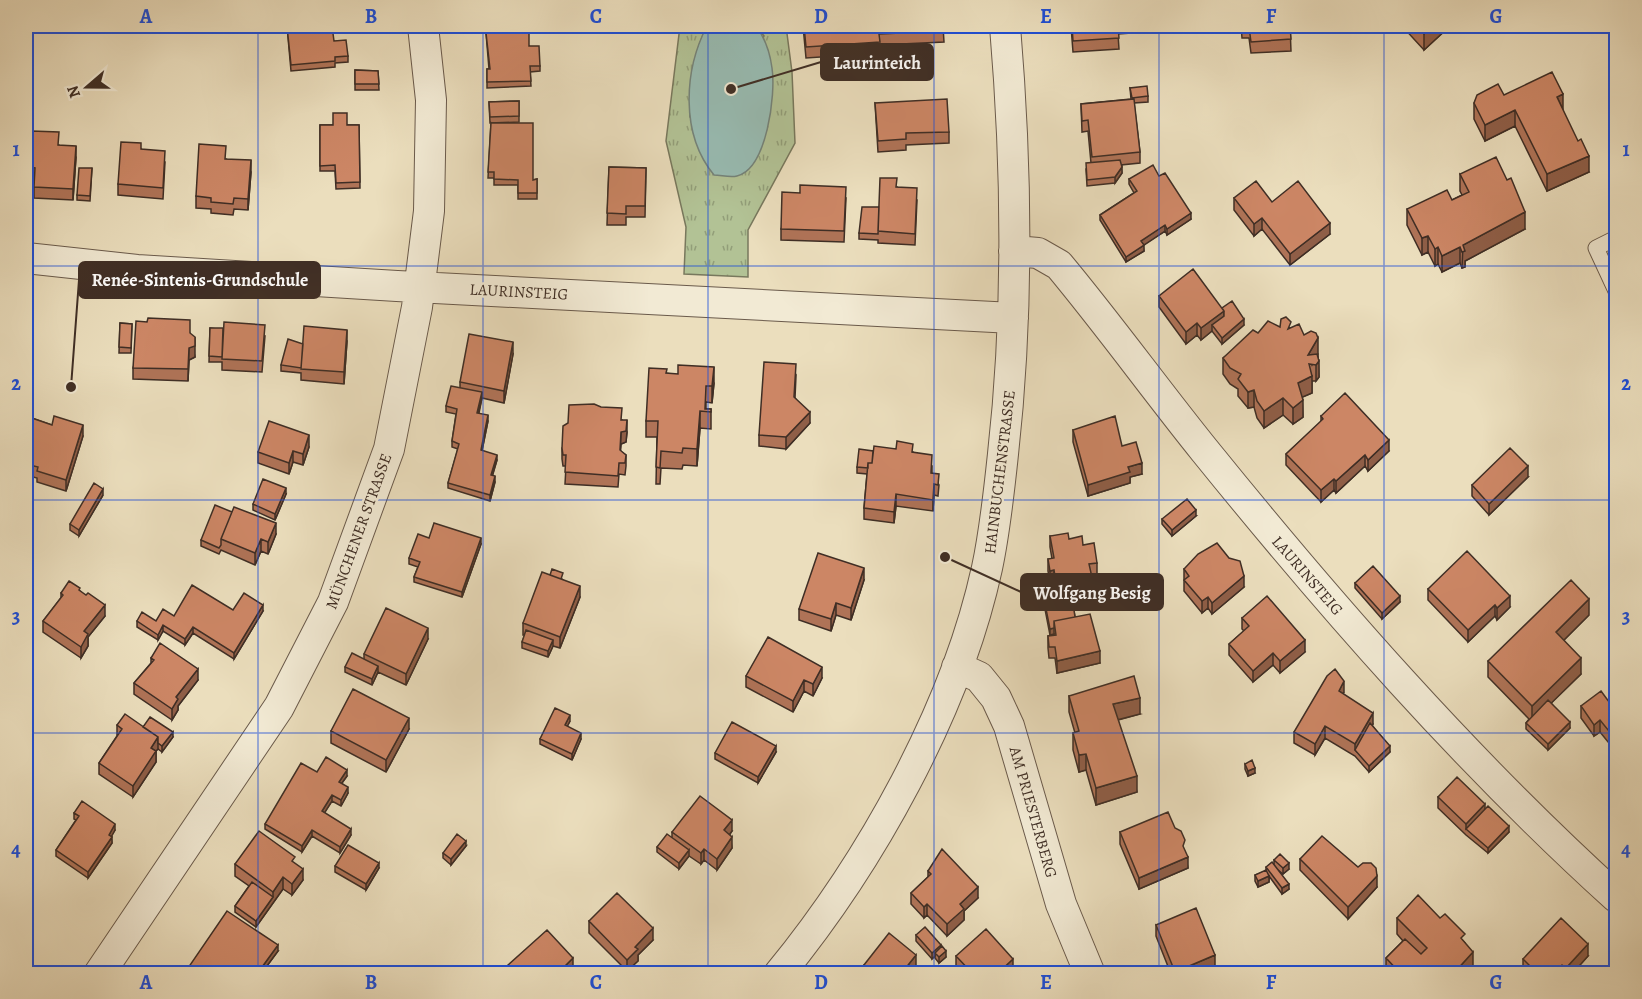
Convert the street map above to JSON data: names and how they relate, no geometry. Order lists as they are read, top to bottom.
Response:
{
  "streets": {
    "street": [
      "LAURINSTEIG",
      "HAINBUCHENSTRASSE",
      "MÜNCHENER STRASSE",
      "AM PRIESTERBERG"
    ]
  },
  "crossings": [
    ["LAURINSTEIG", "HAINBUCHENSTRASSE"],
    ["LAURINSTEIG", "MÜNCHENER STRASSE"],
    ["HAINBUCHENSTRASSE", "AM PRIESTERBERG"]
  ],
  "places": ["Laurinteich", "Renée-Sintenis-Grundschule", "Wolfgang Besig"],
  "north": "left",
  "grid": {
    "columns": [
      "A",
      "B",
      "C",
      "D",
      "E",
      "F",
      "G"
    ],
    "rows": [
      "1",
      "2",
      "3",
      "4"
    ]
  }
}
